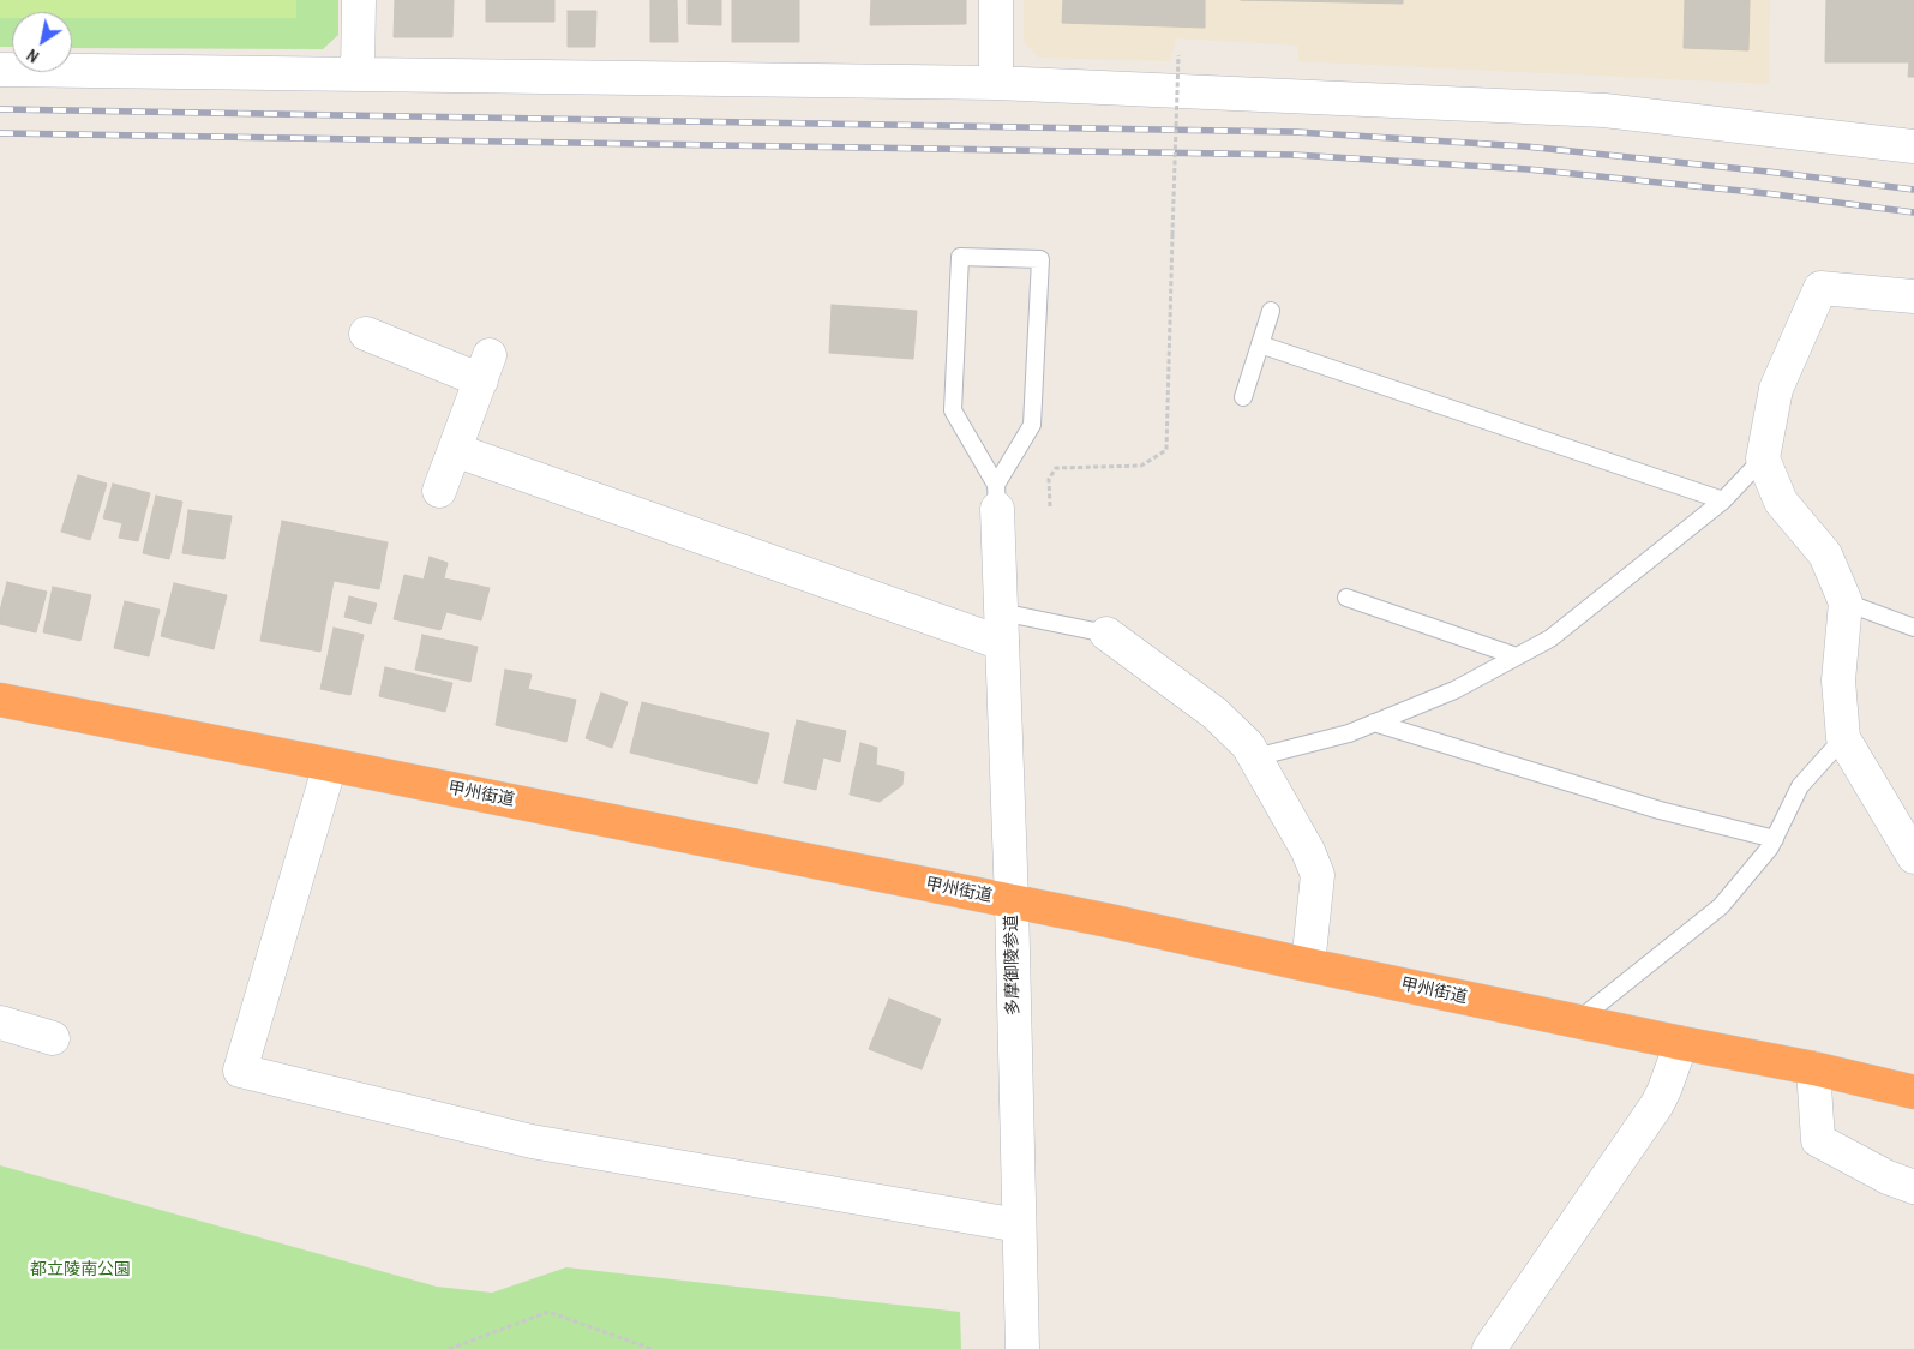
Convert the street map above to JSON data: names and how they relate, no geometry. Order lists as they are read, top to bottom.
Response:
{
  "streets": {
    "highway": ["甲州街道"],
    "street": ["多摩御陵参道"]
  },
  "crossings": [
    ["甲州街道", "多摩御陵参道"]
  ],
  "parks": ["都立陵南公園"],
  "north": "bottom left"
}
